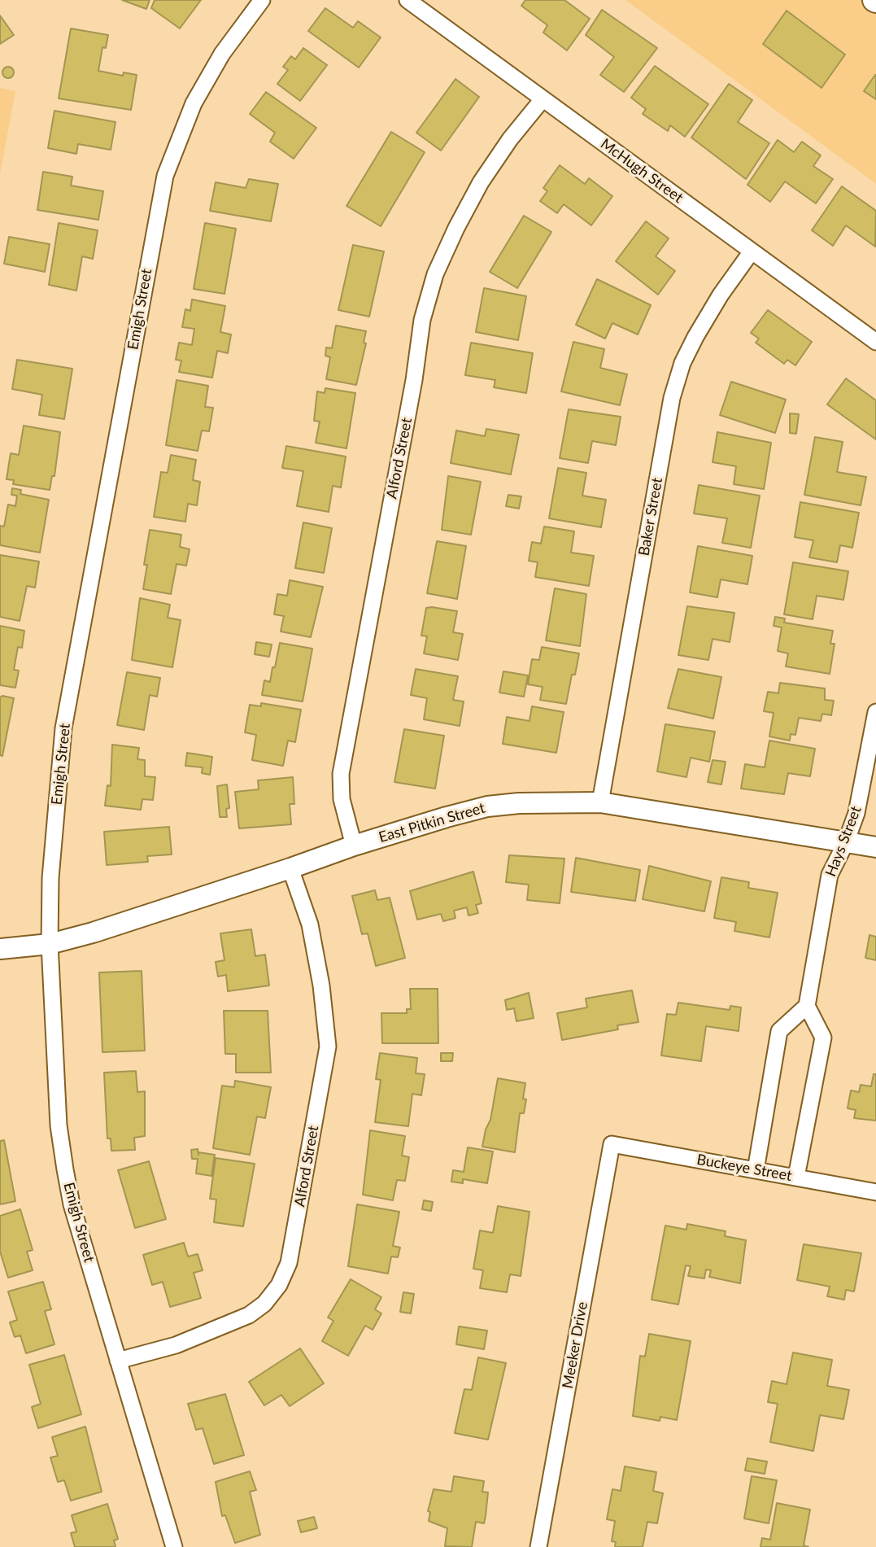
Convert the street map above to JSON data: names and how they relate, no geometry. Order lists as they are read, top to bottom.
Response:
{
  "streets": {
    "street": [
      "McHugh Street",
      "Emigh Street",
      "Alford Street",
      "Baker Street",
      "East Pitkin Street",
      "Hays Street",
      "Buckeye Street",
      "Meeker Drive"
    ]
  },
  "crossings": [
    ["McHugh Street", "Alford Street"],
    ["McHugh Street", "Baker Street"],
    ["Emigh Street", "Alford Street"],
    ["Emigh Street", "East Pitkin Street"],
    ["Alford Street", "East Pitkin Street"],
    ["Baker Street", "East Pitkin Street"],
    ["East Pitkin Street", "Hays Street"],
    ["Buckeye Street", "Meeker Drive"]
  ]
}
